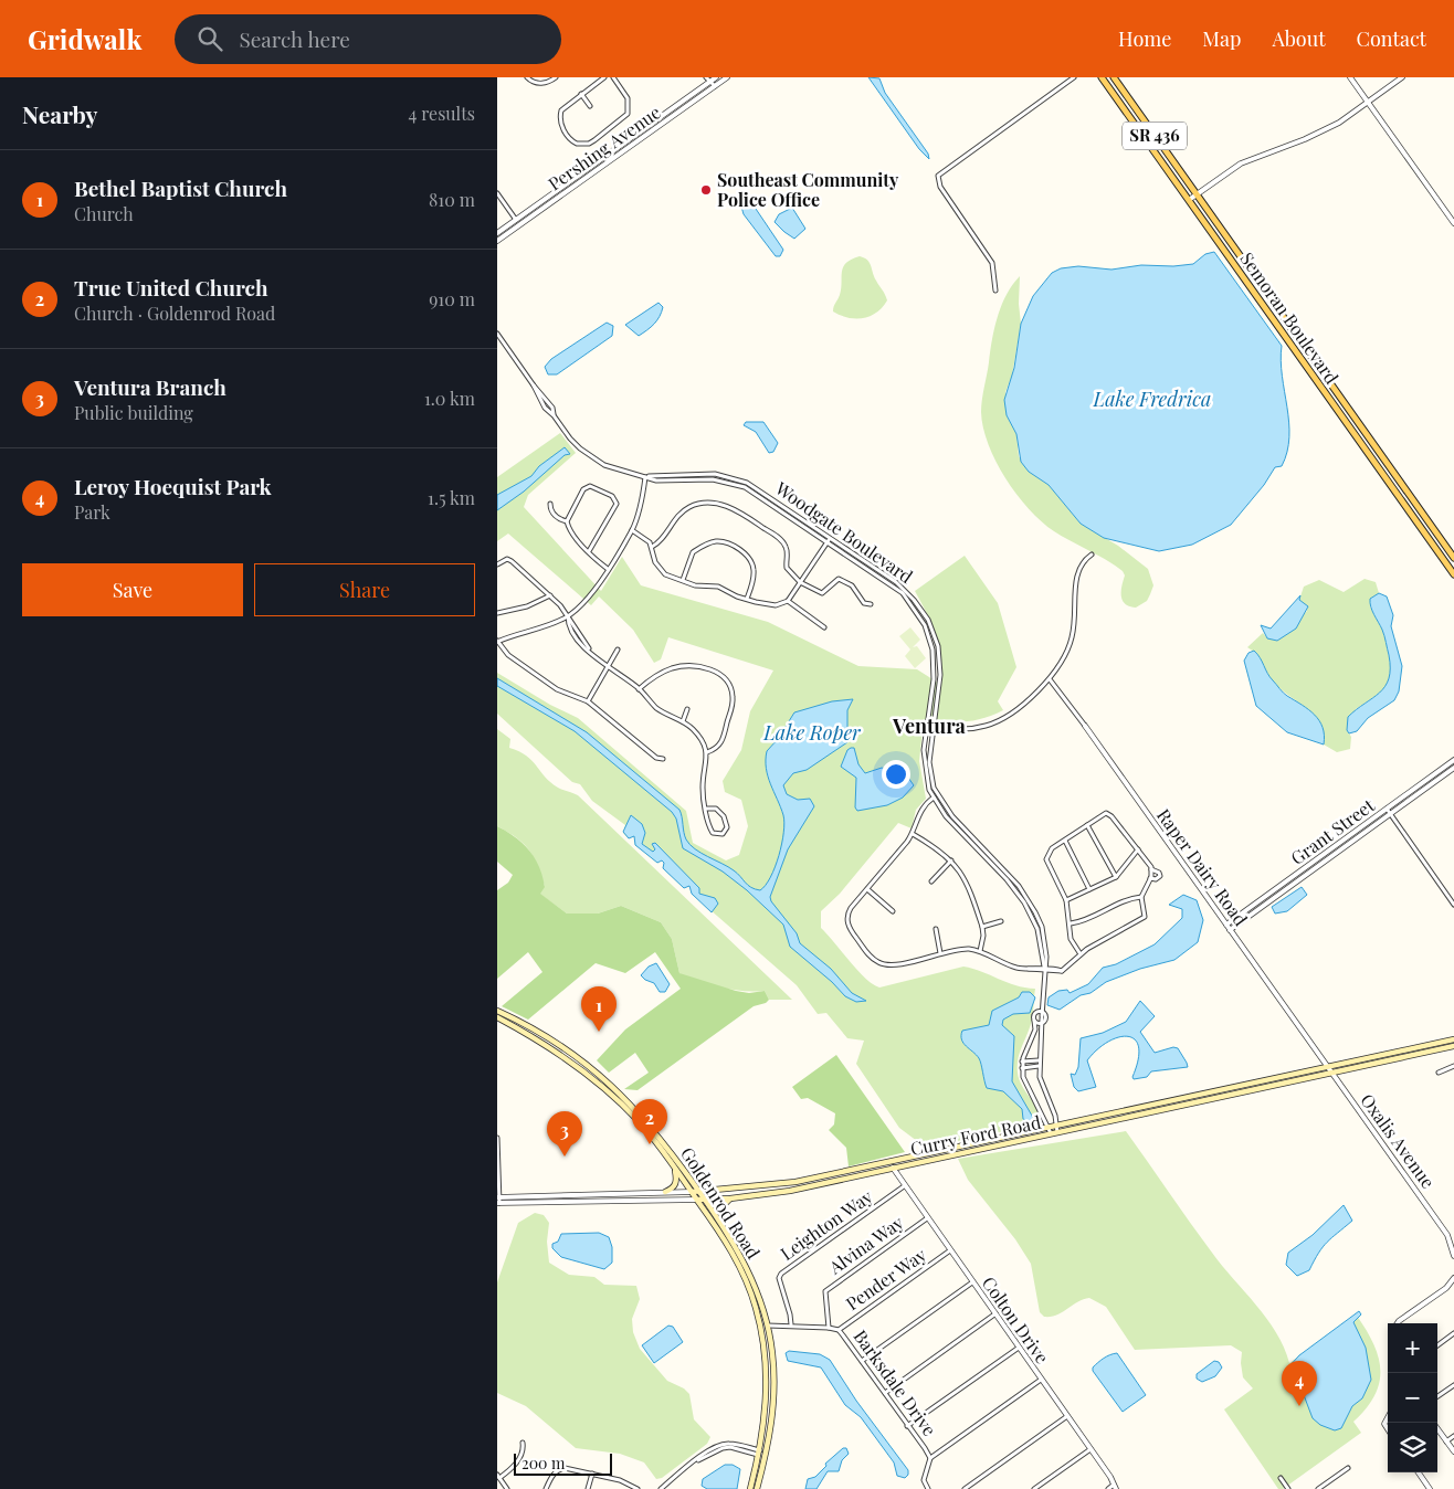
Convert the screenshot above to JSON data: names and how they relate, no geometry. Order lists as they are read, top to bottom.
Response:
{
  "streets": {
    "main road": [
      "SR 436",
      "Semoran Boulevard",
      "Curry Ford Road",
      "Goldenrod Road"
    ],
    "street": [
      "Pershing Avenue",
      "Woodgate Boulevard",
      "Grant Street",
      "Raper Dairy Road",
      "Oxalis Avenue",
      "Leighton Way",
      "Alvina Way",
      "Pender Way",
      "Colton Drive",
      "Barksdale Drive"
    ]
  },
  "crossings": [
    ["Grant Street", "Raper Dairy Road"],
    ["Raper Dairy Road", "Curry Ford Road"],
    ["Raper Dairy Road", "Oxalis Avenue"],
    ["Curry Ford Road", "Oxalis Avenue"],
    ["Curry Ford Road", "Goldenrod Road"],
    ["Curry Ford Road", "Colton Drive"],
    ["Goldenrod Road", "Barksdale Drive"],
    ["Leighton Way", "Colton Drive"],
    ["Leighton Way", "Barksdale Drive"],
    ["Alvina Way", "Colton Drive"],
    ["Alvina Way", "Barksdale Drive"],
    ["Pender Way", "Colton Drive"],
    ["Pender Way", "Barksdale Drive"]
  ],
  "districts": ["Ventura"],
  "water": ["Lake Fredrica", "Lake Roper"],
  "places": ["Southeast Community Police Office"],
  "scale_bar": "200 m",
  "page": {
    "header": "Gridwalk",
    "search": "Search here",
    "nav": [
      "Home",
      "Map",
      "About",
      "Contact"
    ],
    "heading": ["Nearby", "4 results"],
    "list": [
      {
        "mark": "1",
        "name": "Bethel Baptist Church",
        "note": "Church",
        "value": "810 m"
      },
      {
        "mark": "2",
        "name": "True United Church",
        "note": "Church · Goldenrod Road",
        "value": "910 m"
      },
      {
        "mark": "3",
        "name": "Ventura Branch",
        "note": "Public building",
        "value": "1.0 km"
      },
      {
        "mark": "4",
        "name": "Leroy Hoequist Park",
        "note": "Park",
        "value": "1.5 km"
      }
    ],
    "buttons": ["Save", "Share"],
    "pins": [
      "1",
      "2",
      "3",
      "4"
    ],
    "map_buttons": ["+", "−"],
    "scale": "200 m"
  }
}
